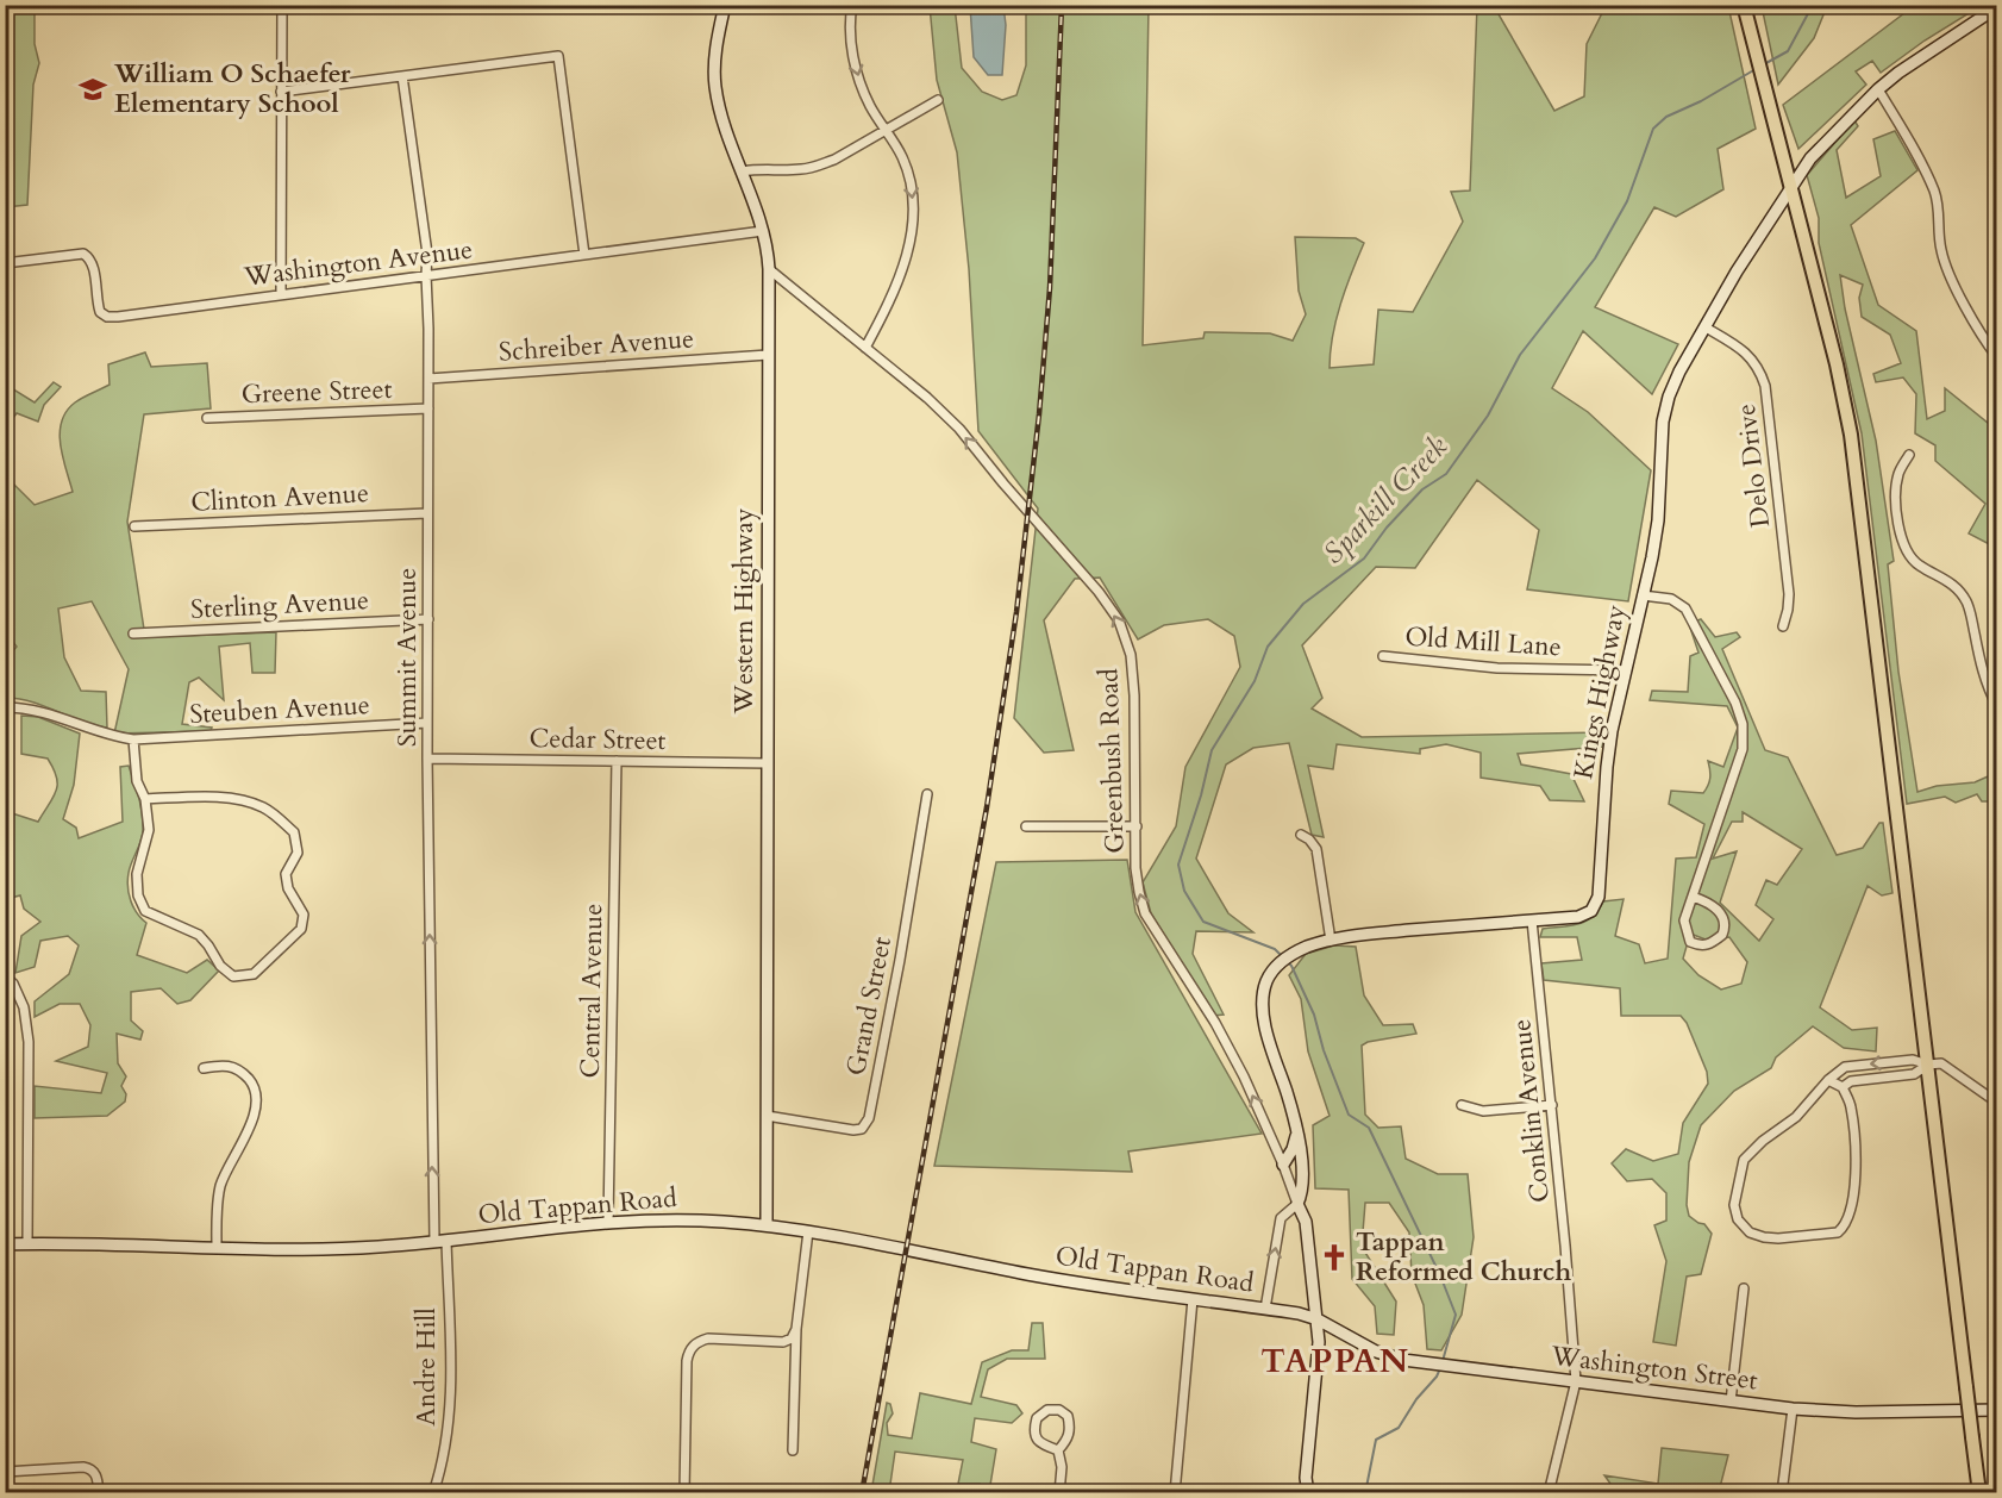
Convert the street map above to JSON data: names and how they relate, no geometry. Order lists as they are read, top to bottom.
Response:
{
  "streets": {
    "street": [
      "Washington Avenue",
      "Schreiber Avenue",
      "Greene Street",
      "Delo Drive",
      "Clinton Avenue",
      "Sterling Avenue",
      "Western Highway",
      "Old Mill Lane",
      "Summit Avenue",
      "Kings Highway",
      "Steuben Avenue",
      "Cedar Street",
      "Greenbush Road",
      "Central Avenue",
      "Grand Street",
      "Conklin Avenue",
      "Old Tappan Road",
      "Andre Hill",
      "Washington Street"
    ]
  },
  "crossings": [
    ["Washington Avenue", "Western Highway"],
    ["Washington Avenue", "Summit Avenue"],
    ["Schreiber Avenue", "Western Highway"],
    ["Schreiber Avenue", "Summit Avenue"],
    ["Greene Street", "Summit Avenue"],
    ["Delo Drive", "Kings Highway"],
    ["Clinton Avenue", "Summit Avenue"],
    ["Sterling Avenue", "Summit Avenue"],
    ["Western Highway", "Cedar Street"],
    ["Western Highway", "Greenbush Road"],
    ["Western Highway", "Grand Street"],
    ["Western Highway", "Old Tappan Road"],
    ["Old Mill Lane", "Kings Highway"],
    ["Summit Avenue", "Steuben Avenue"],
    ["Summit Avenue", "Cedar Street"],
    ["Summit Avenue", "Old Tappan Road"],
    ["Kings Highway", "Greenbush Road"],
    ["Kings Highway", "Conklin Avenue"],
    ["Kings Highway", "Old Tappan Road"],
    ["Kings Highway", "Washington Street"],
    ["Cedar Street", "Central Avenue"],
    ["Central Avenue", "Old Tappan Road"],
    ["Conklin Avenue", "Washington Street"],
    ["Old Tappan Road", "Andre Hill"],
    ["Old Tappan Road", "Washington Street"]
  ],
  "one_way": ["Summit Avenue", "Greenbush Road"],
  "districts": ["TAPPAN"],
  "water": ["Sparkill Creek"],
  "places": {
    "school or university": ["William O Schaefer Elementary School"],
    "church": ["Tappan Reformed Church"]
  }
}
